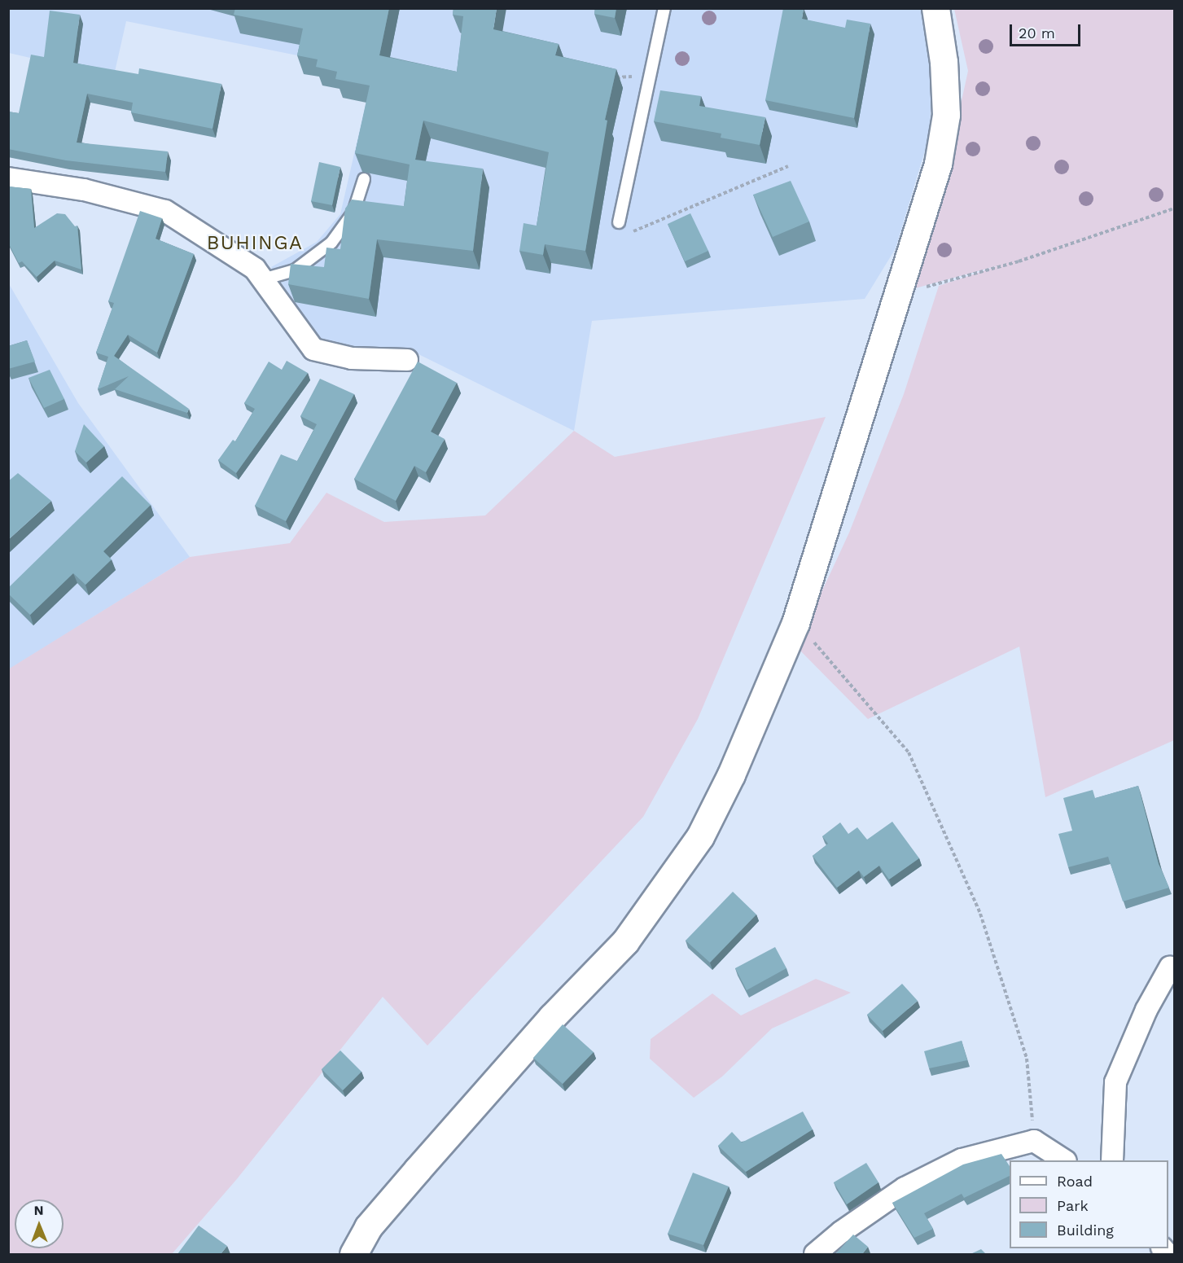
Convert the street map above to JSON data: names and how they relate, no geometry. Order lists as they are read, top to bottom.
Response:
{
  "districts": ["BUHINGA"],
  "legend": ["Road", "Park", "Building"],
  "scale_bar": "20 m",
  "north": "top"
}
